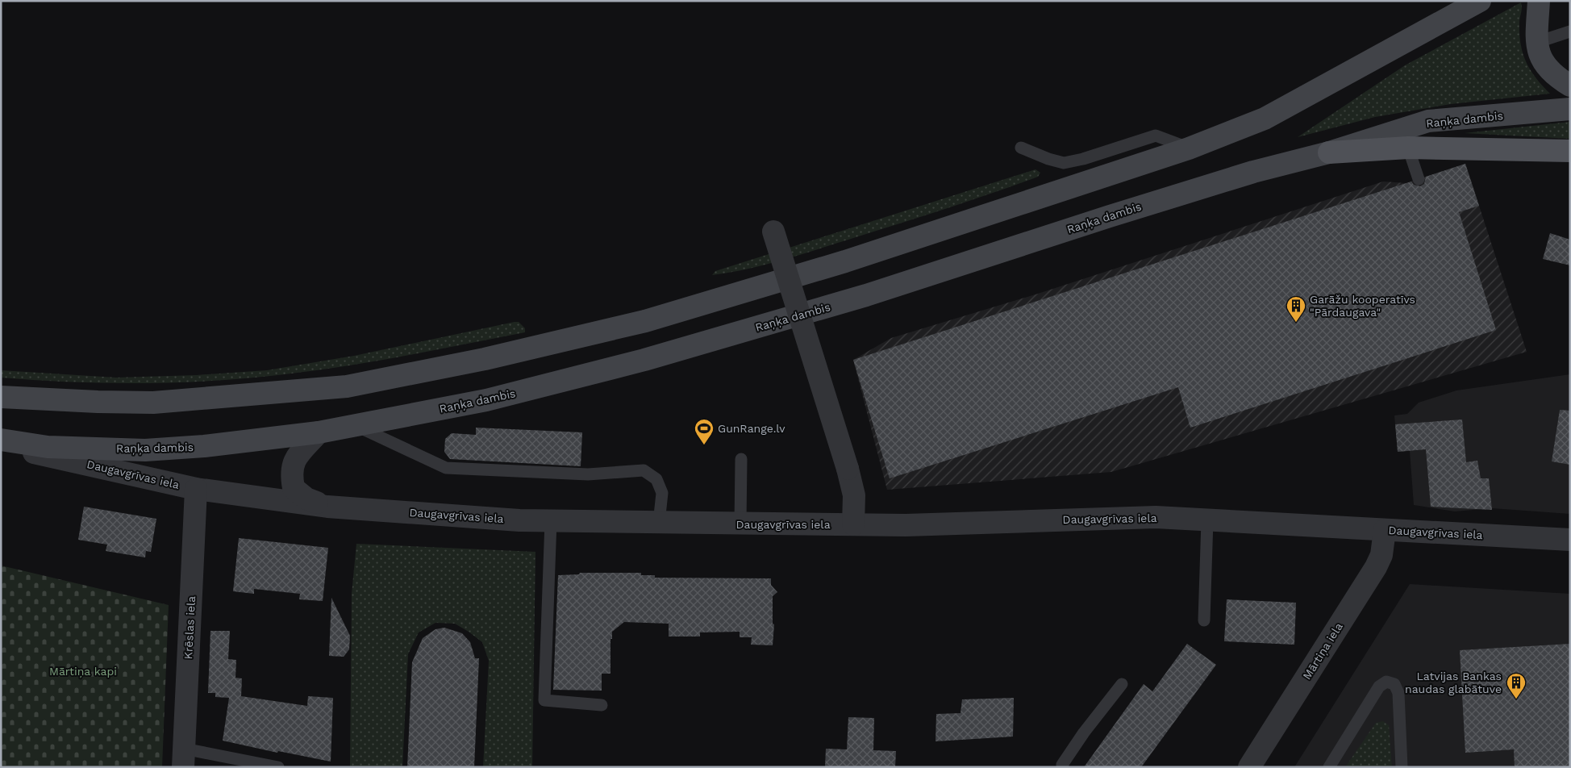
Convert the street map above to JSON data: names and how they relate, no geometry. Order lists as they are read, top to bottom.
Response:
{
  "streets": {
    "main road": ["Raņķa dambis"],
    "street": ["Daugavgrīvas iela", "Krēslas iela", "Mārtiņa iela"]
  },
  "crossings": [
    ["Daugavgrīvas iela", "Krēslas iela"],
    ["Daugavgrīvas iela", "Mārtiņa iela"]
  ],
  "parks": ["Mārtiņa kapi"],
  "places": {
    "building": ["Garāžu kooperatīvs \"Pārdaugava\"", "Latvijas Bankas naudas glabātuve"],
    "sports": ["GunRange.lv"]
  }
}
